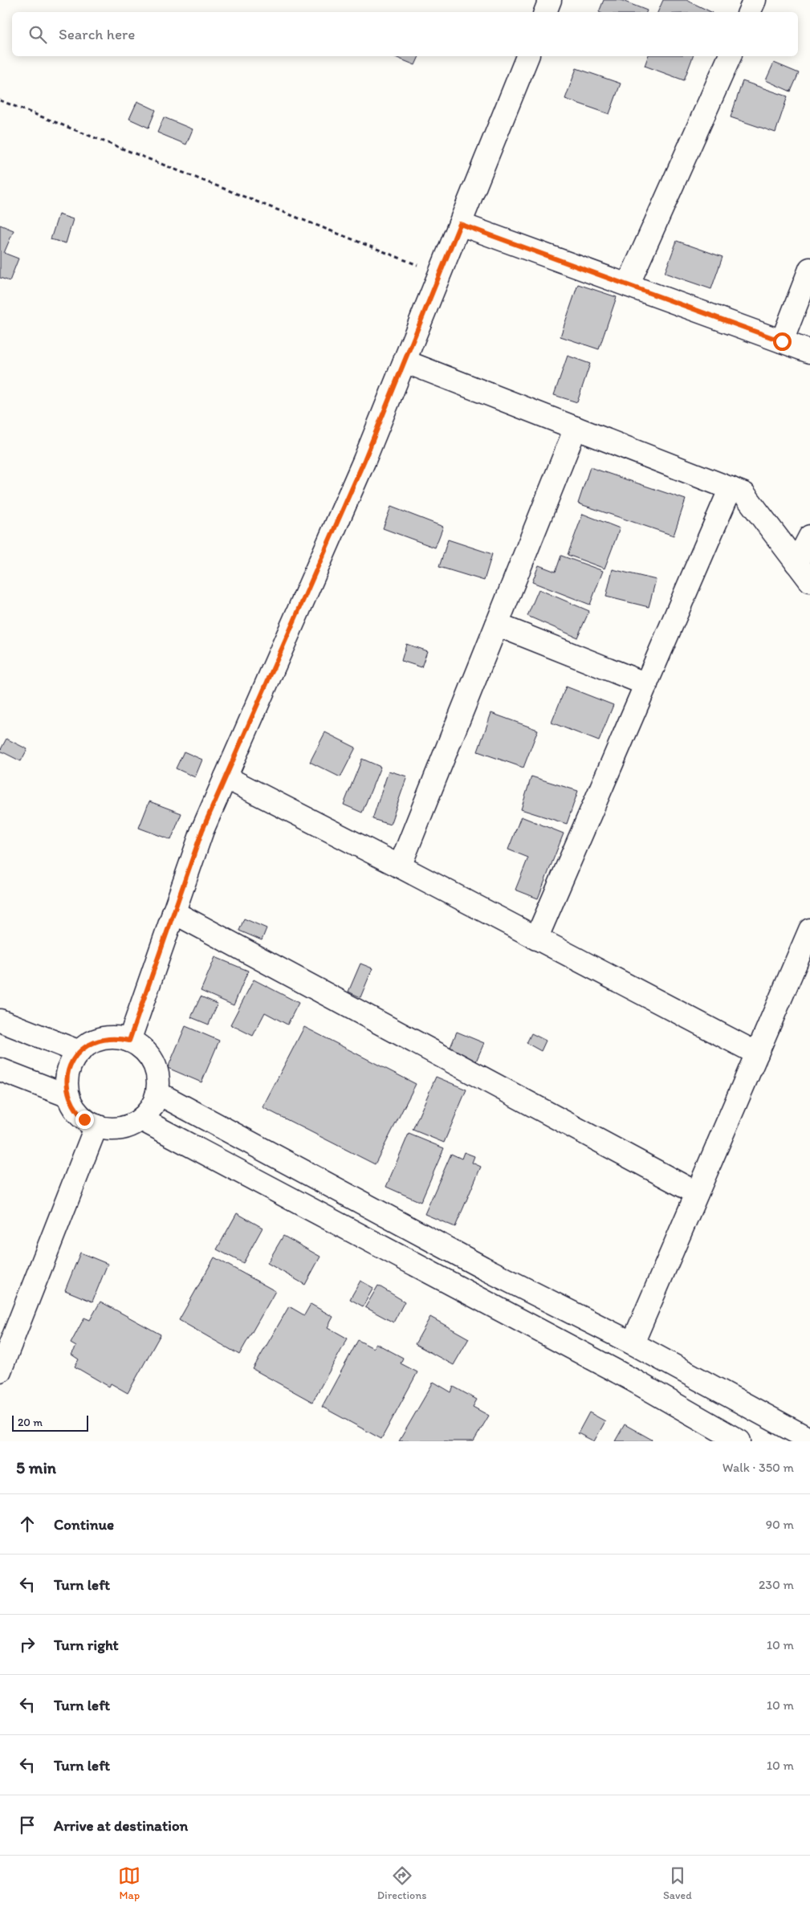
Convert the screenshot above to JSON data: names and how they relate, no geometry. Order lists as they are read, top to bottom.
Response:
{
  "scale_bar": "20 m",
  "page": {
    "search": "Search here",
    "scale": "20 m",
    "heading": ["5 min", "Walk · 350 m"],
    "list": [
      ["Continue", "90 m"],
      ["Turn left", "230 m"],
      ["Turn right", "10 m"],
      ["Turn left", "10 m"],
      ["Turn left", "10 m"],
      "Arrive at destination"
    ],
    "nav": ["Map", "Directions", "Saved"]
  }
}
